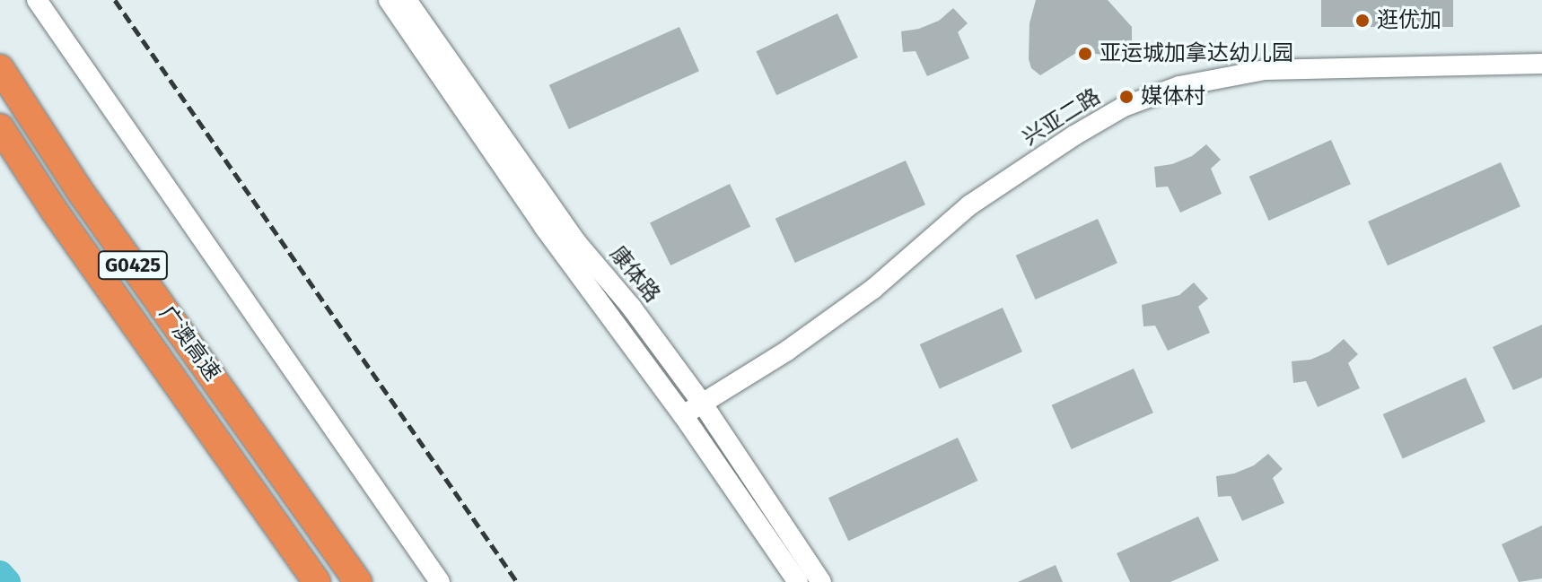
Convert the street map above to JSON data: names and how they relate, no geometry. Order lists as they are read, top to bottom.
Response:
{
  "streets": {
    "highway": ["G0425", "广澳高速"],
    "street": ["兴亚二路", "康体路"]
  },
  "crossings": [
    ["兴亚二路", "康体路"]
  ],
  "places": ["逛优加", "亚运城加拿达幼儿园", "媒体村"]
}
